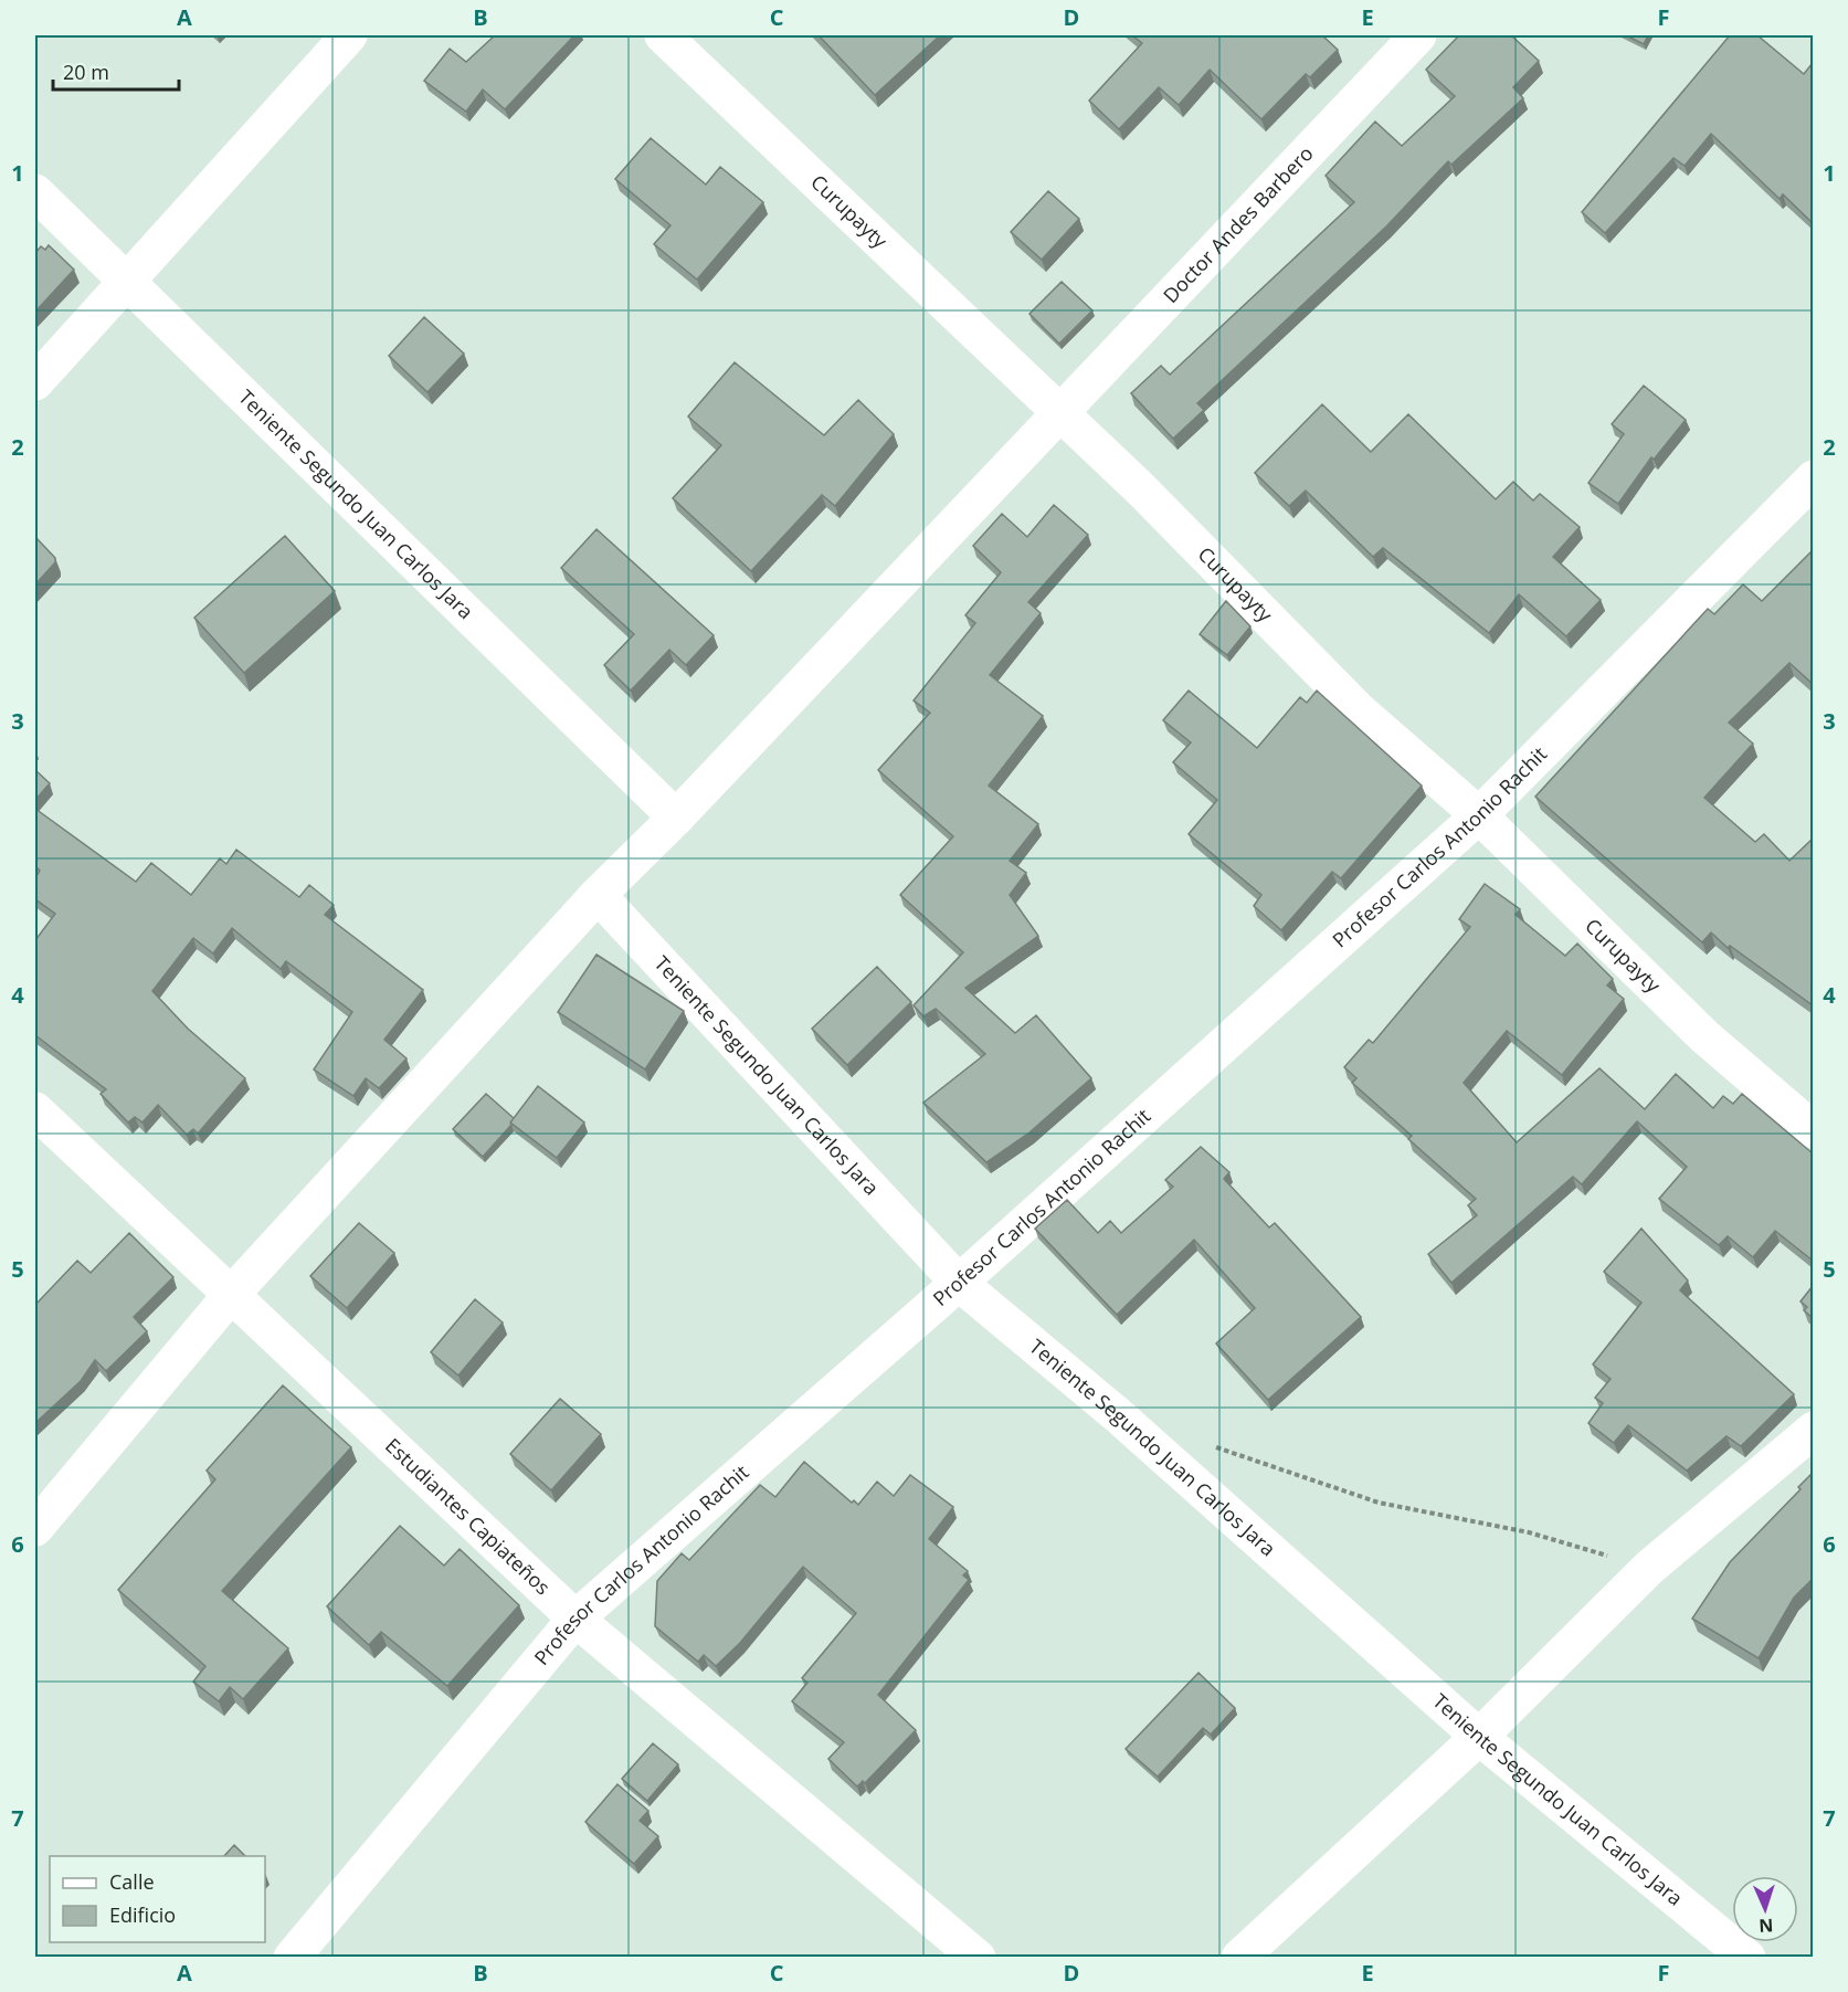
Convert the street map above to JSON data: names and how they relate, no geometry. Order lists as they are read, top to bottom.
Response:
{
  "streets": {
    "street": [
      "Curupayty",
      "Doctor Andes Barbero",
      "Teniente Segundo Juan Carlos Jara",
      "Profesor Carlos Antonio Rachit",
      "Estudiantes Capiateños"
    ]
  },
  "crossings": [
    ["Curupayty", "Doctor Andes Barbero"],
    ["Curupayty", "Profesor Carlos Antonio Rachit"],
    ["Doctor Andes Barbero", "Teniente Segundo Juan Carlos Jara"],
    ["Doctor Andes Barbero", "Estudiantes Capiateños"],
    ["Teniente Segundo Juan Carlos Jara", "Profesor Carlos Antonio Rachit"],
    ["Profesor Carlos Antonio Rachit", "Estudiantes Capiateños"]
  ],
  "legend": ["Calle", "Edificio"],
  "scale_bar": "20 m",
  "north": "bottom",
  "grid": {
    "columns": [
      "A",
      "B",
      "C",
      "D",
      "E",
      "F"
    ],
    "rows": [
      "1",
      "2",
      "3",
      "4",
      "5",
      "6",
      "7"
    ]
  }
}
